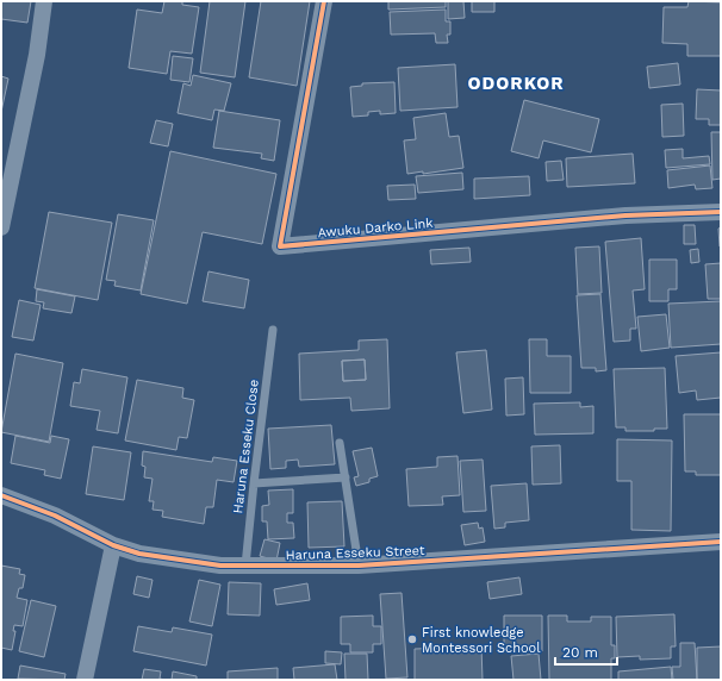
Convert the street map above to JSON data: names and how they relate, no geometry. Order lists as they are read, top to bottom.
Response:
{
  "streets": {
    "street": ["Awuku Darko Link", "Haruna Esseku Street"],
    "lane": ["Haruna Esseku Close"]
  },
  "crossings": [
    ["Haruna Esseku Close", "Haruna Esseku Street"]
  ],
  "districts": ["ODORKOR"],
  "places": ["First knowledge Montessori School"],
  "scale_bar": "20 m"
}
